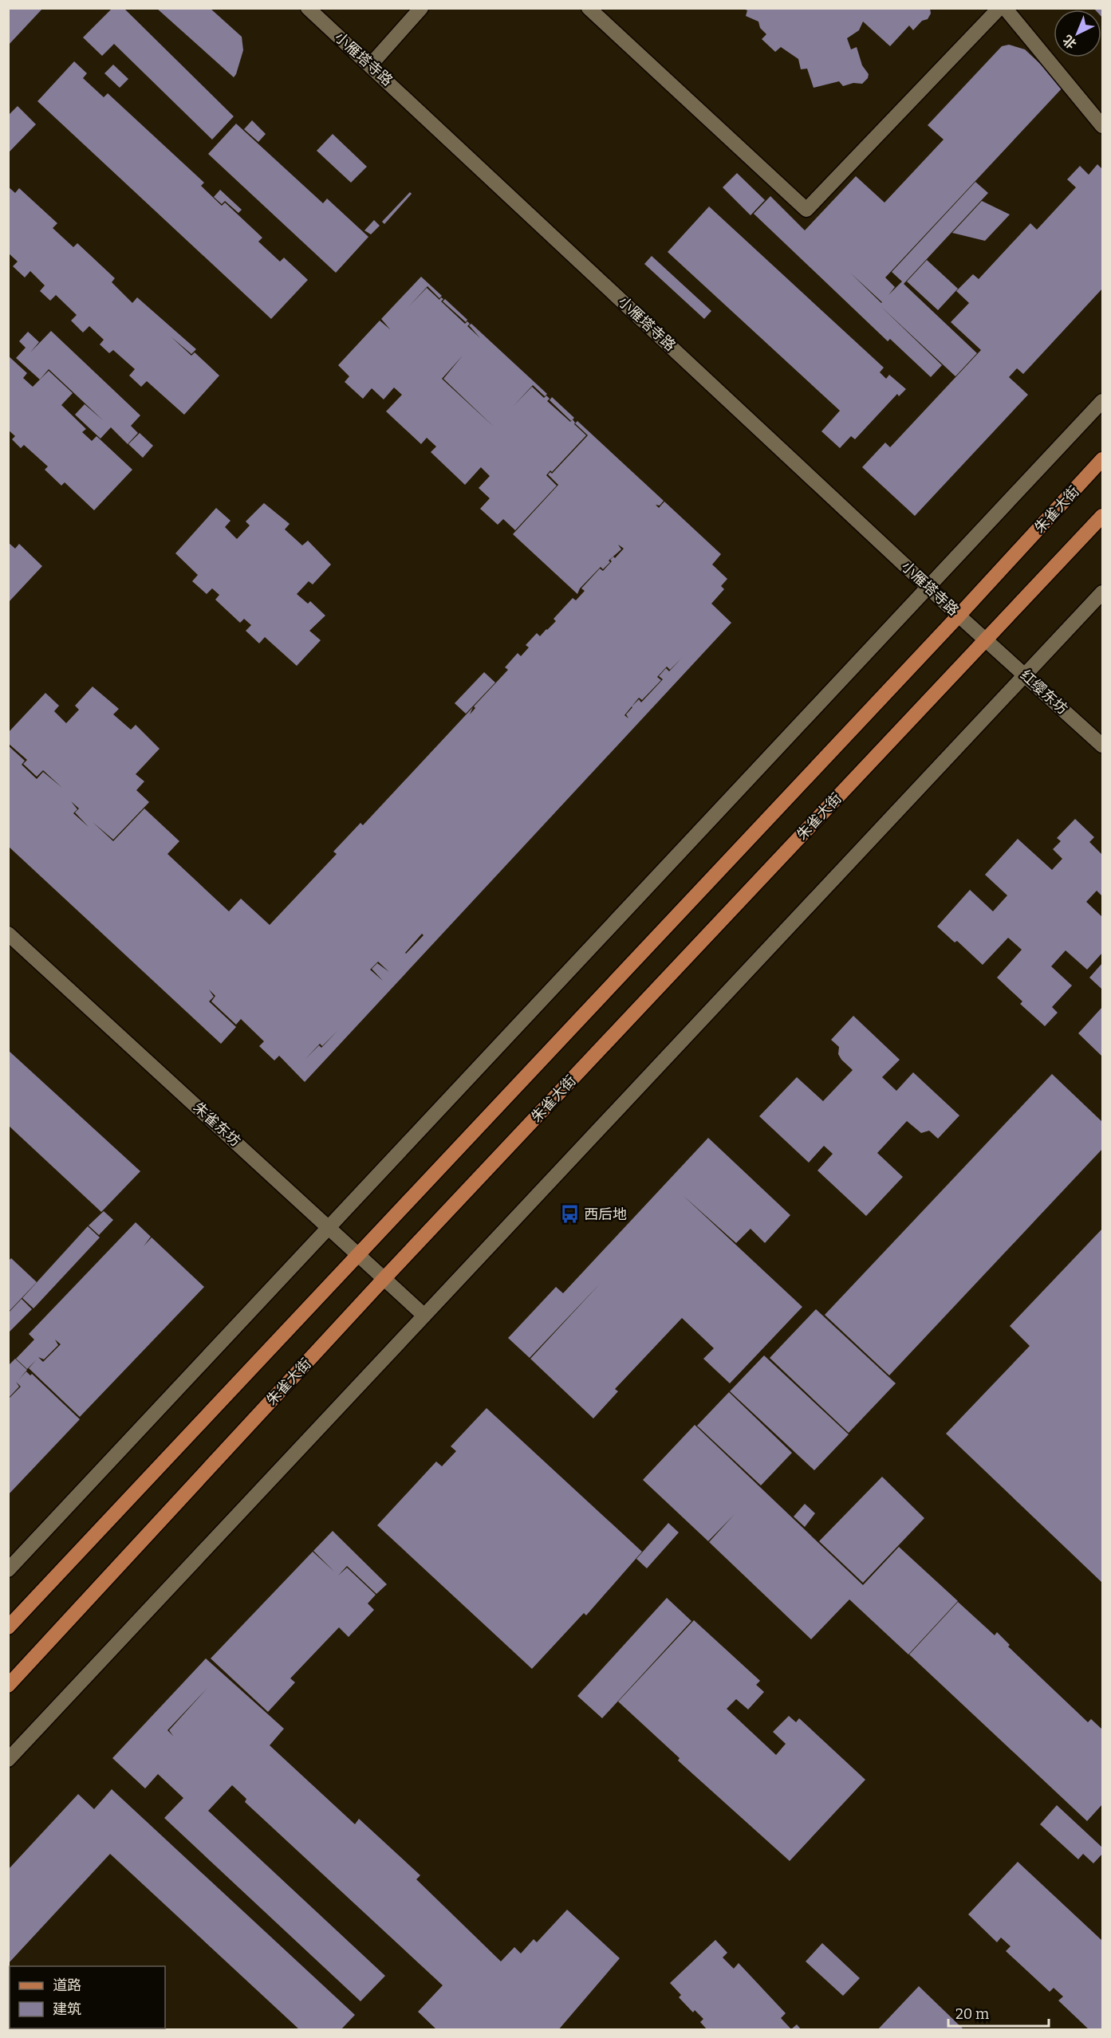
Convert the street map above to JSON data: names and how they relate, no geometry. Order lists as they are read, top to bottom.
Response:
{
  "streets": {
    "main road": ["朱雀大街"],
    "street": ["小雁塔寺路", "红缨东坊", "朱雀东坊"]
  },
  "crossings": [
    ["小雁塔寺路", "朱雀大街"],
    ["小雁塔寺路", "红缨东坊"],
    ["朱雀大街", "红缨东坊"],
    ["朱雀大街", "朱雀东坊"]
  ],
  "places": {
    "bus stop": ["西后地"]
  },
  "legend": ["道路", "建筑"],
  "scale_bar": "20 m",
  "north": "bottom left"
}
